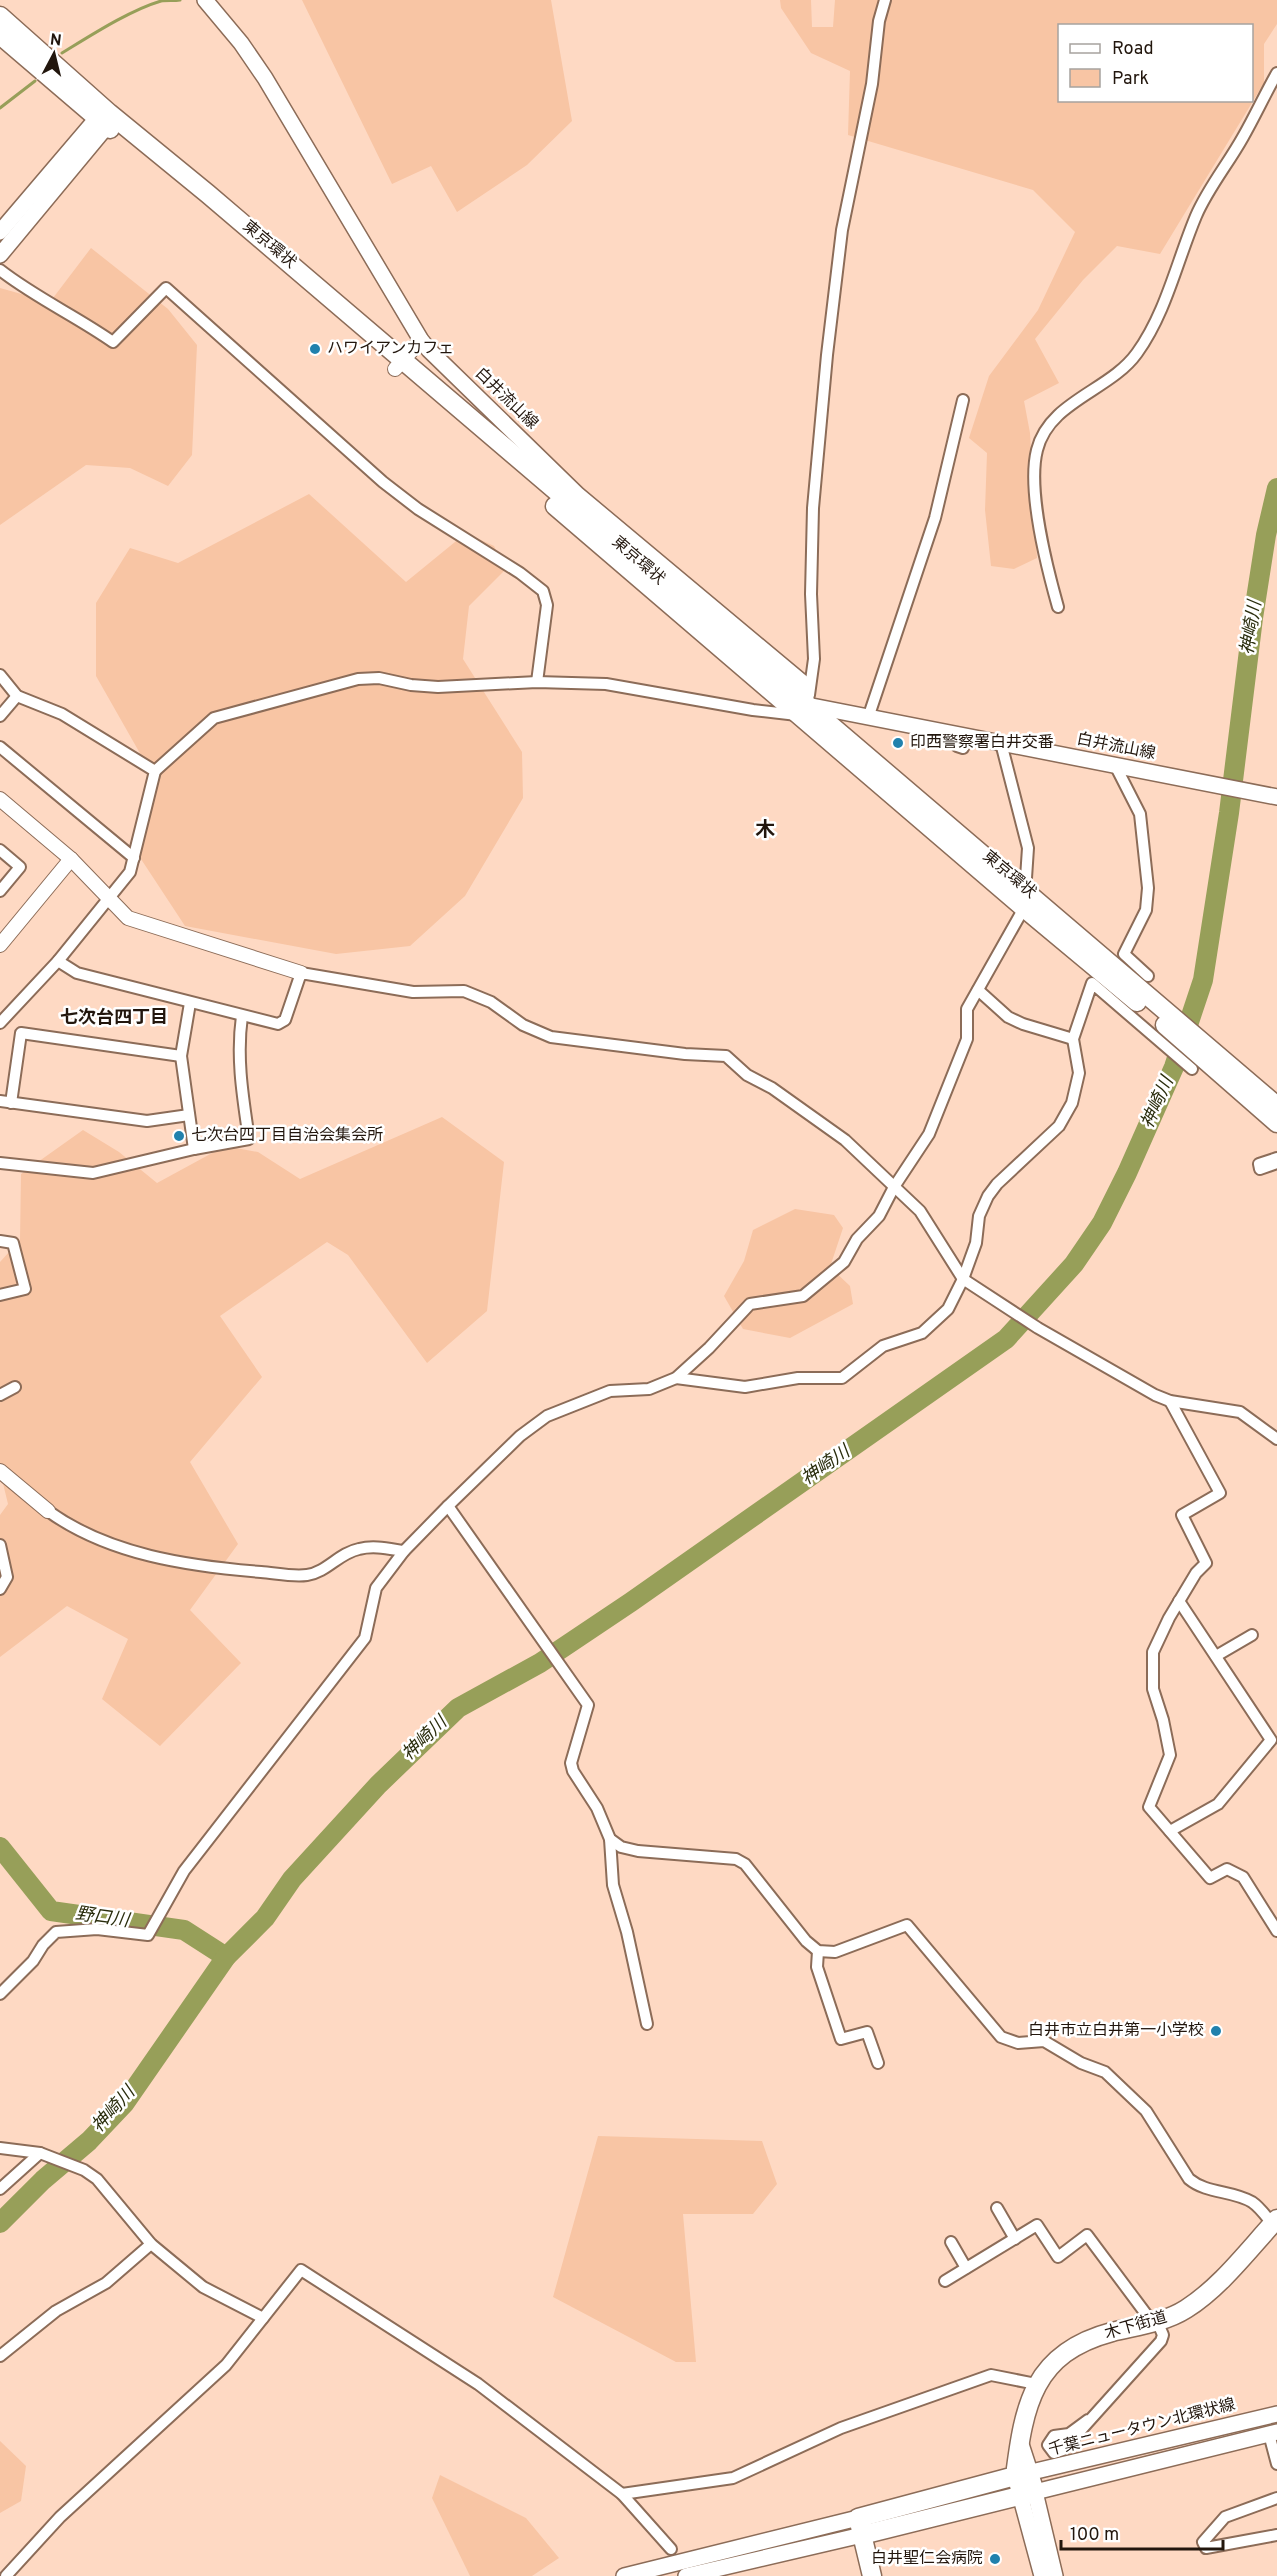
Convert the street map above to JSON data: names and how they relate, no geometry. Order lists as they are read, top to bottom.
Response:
{
  "streets": {
    "main road": [
      "東京環状",
      "白井流山線",
      "木下街道",
      "千葉ニュータウン北環状線"
    ]
  },
  "crossings": [
    ["東京環状", "白井流山線"],
    ["木下街道", "千葉ニュータウン北環状線"]
  ],
  "districts": ["木", "七次台四丁目"],
  "water": ["神崎川", "野口川"],
  "places": [
    "ハワイアンカフェ",
    "印西警察署白井交番",
    "七次台四丁目自治会集会所",
    "白井市立白井第一小学校",
    "白井聖仁会病院"
  ],
  "legend": ["Road", "Park"],
  "scale_bar": "100 m",
  "north": "top"
}
